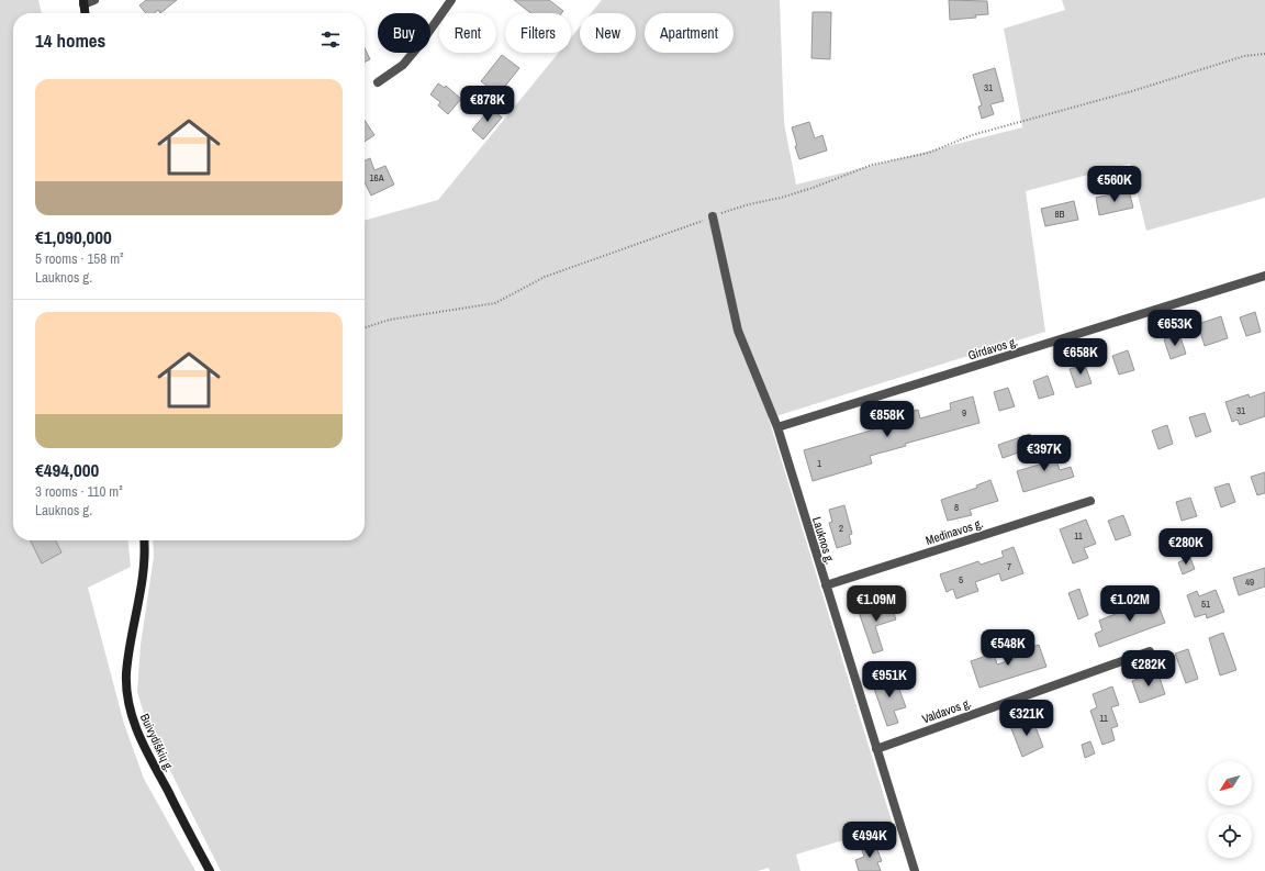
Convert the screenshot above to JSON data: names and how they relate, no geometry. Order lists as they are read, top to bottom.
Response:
{
  "streets": {
    "street": [
      "Girdavos g.",
      "Medinavos g.",
      "Lauknos g.",
      "Valdavos g.",
      "Buivydiškių g."
    ]
  },
  "crossings": [
    ["Girdavos g.", "Lauknos g."],
    ["Medinavos g.", "Lauknos g."],
    ["Lauknos g.", "Valdavos g."]
  ],
  "house_numbers": [
    "31",
    "16A",
    "8B",
    "31",
    "9",
    "1",
    "8",
    "2",
    "11",
    "7",
    "5",
    "49",
    "51",
    "11"
  ],
  "north": "bottom left",
  "page": {
    "chip": [
      "Buy",
      "Rent",
      "Filters",
      "New",
      "Apartment"
    ],
    "heading": "14 homes",
    "list": [
      {
        "name": "€1,090,000",
        "note": "5 rooms · 158 m² · Lauknos g."
      },
      {
        "name": "€494,000",
        "note": "3 rooms · 110 m² · Lauknos g."
      }
    ],
    "price": [
      "€878K",
      "€560K",
      "€653K",
      "€658K",
      "€858K",
      "€397K",
      "€280K",
      "€1.09M",
      "€1.02M",
      "€548K",
      "€282K",
      "€951K",
      "€321K",
      "€494K"
    ]
  }
}
